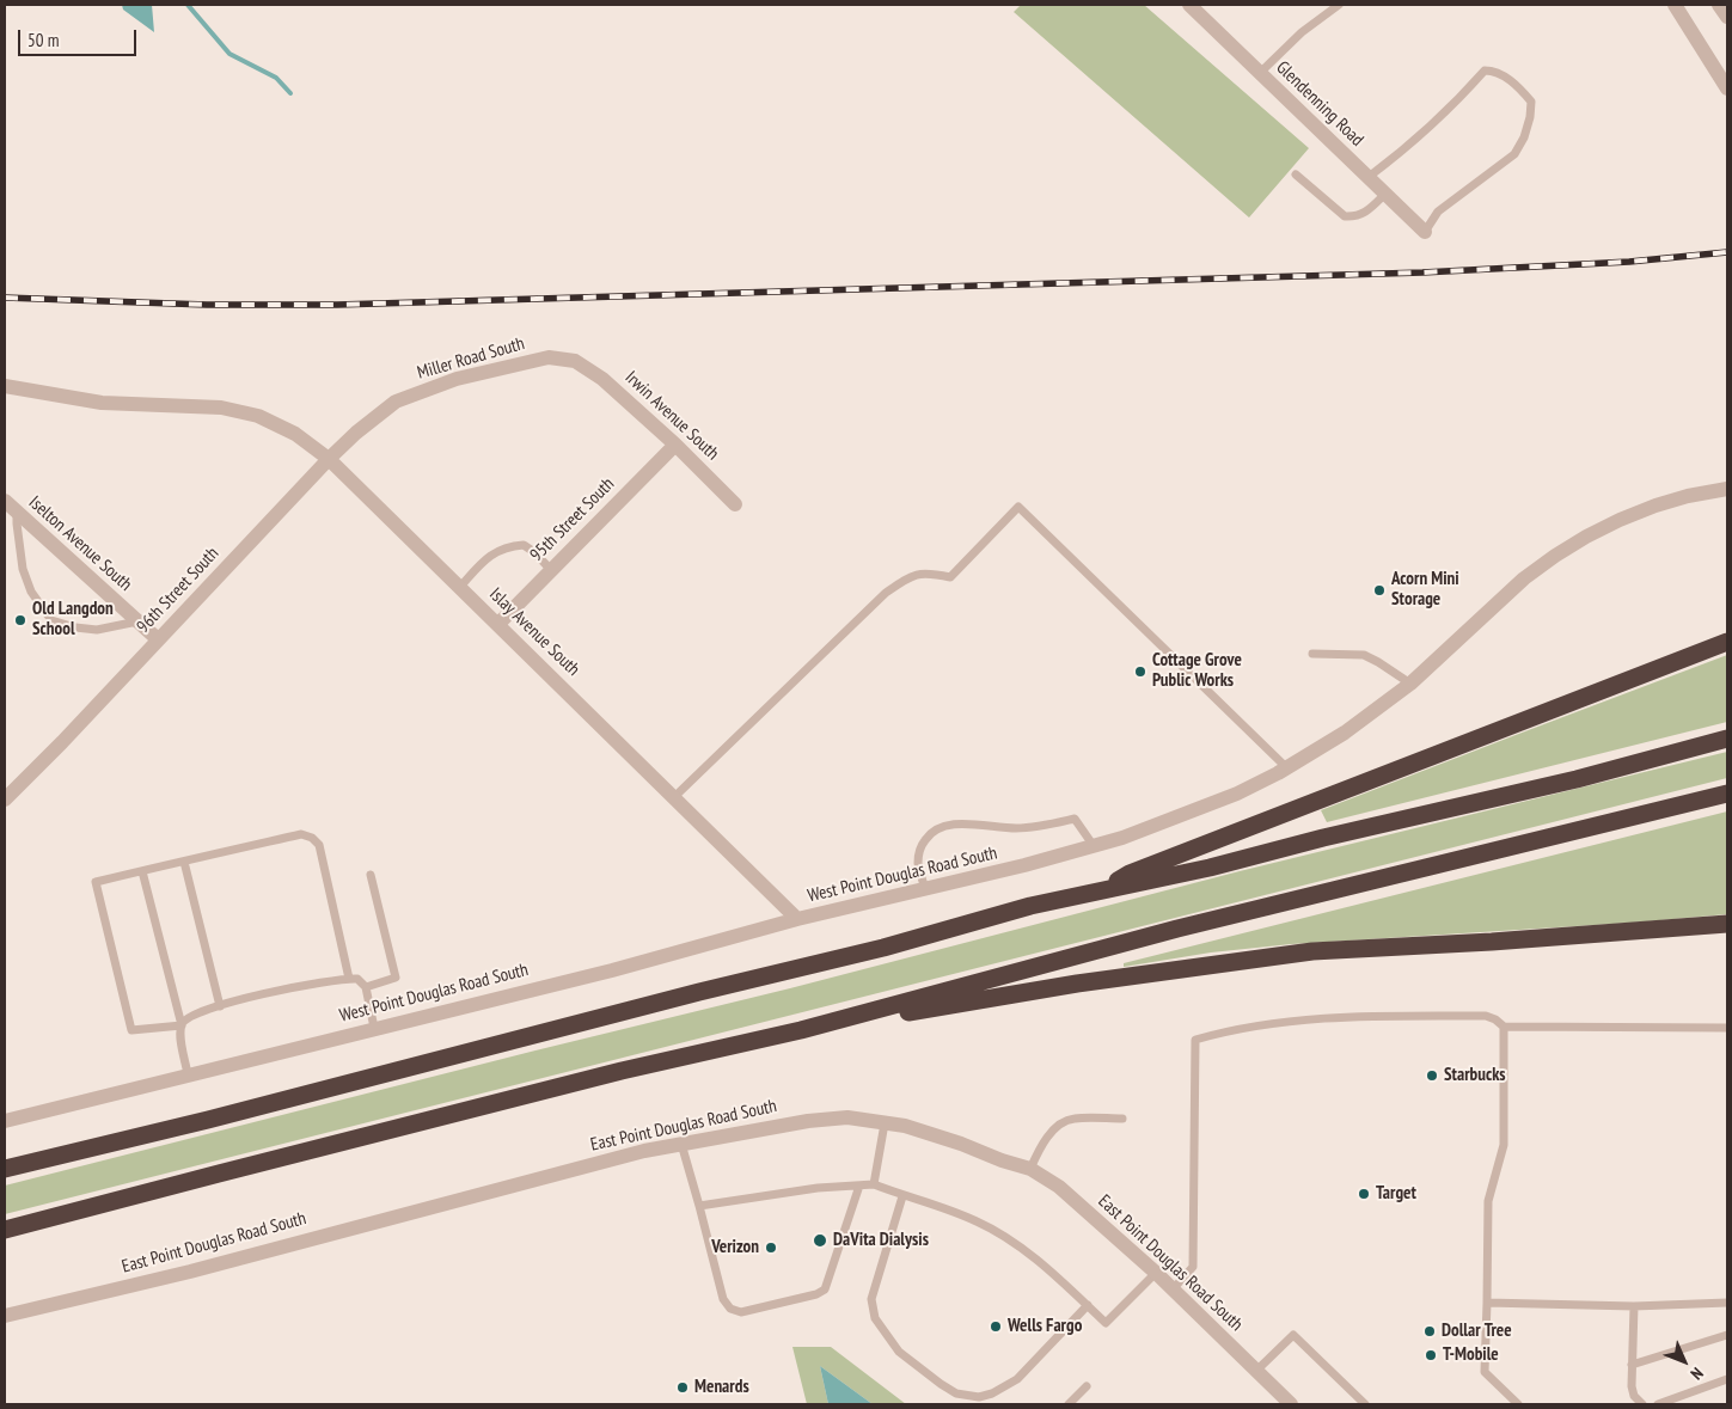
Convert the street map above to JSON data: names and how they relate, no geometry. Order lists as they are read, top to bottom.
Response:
{
  "streets": {
    "street": [
      "Glendenning Road",
      "Miller Road South",
      "Irwin Avenue South",
      "95th Street South",
      "Iselton Avenue South",
      "96th Street South",
      "Islay Avenue South",
      "West Point Douglas Road South",
      "East Point Douglas Road South"
    ]
  },
  "crossings": [
    ["Miller Road South", "Irwin Avenue South"],
    ["Miller Road South", "96th Street South"],
    ["Miller Road South", "Islay Avenue South"],
    ["Irwin Avenue South", "95th Street South"],
    ["95th Street South", "Islay Avenue South"],
    ["Iselton Avenue South", "96th Street South"],
    ["96th Street South", "Islay Avenue South"],
    ["Islay Avenue South", "West Point Douglas Road South"]
  ],
  "places": [
    "Acorn Mini Storage",
    "Old Langdon School",
    "Cottage Grove Public Works",
    "Starbucks",
    "Target",
    "DaVita Dialysis",
    "Verizon",
    "Wells Fargo",
    "Dollar Tree",
    "T-Mobile",
    "Menards"
  ],
  "scale_bar": "50 m",
  "north": "bottom right"
}
